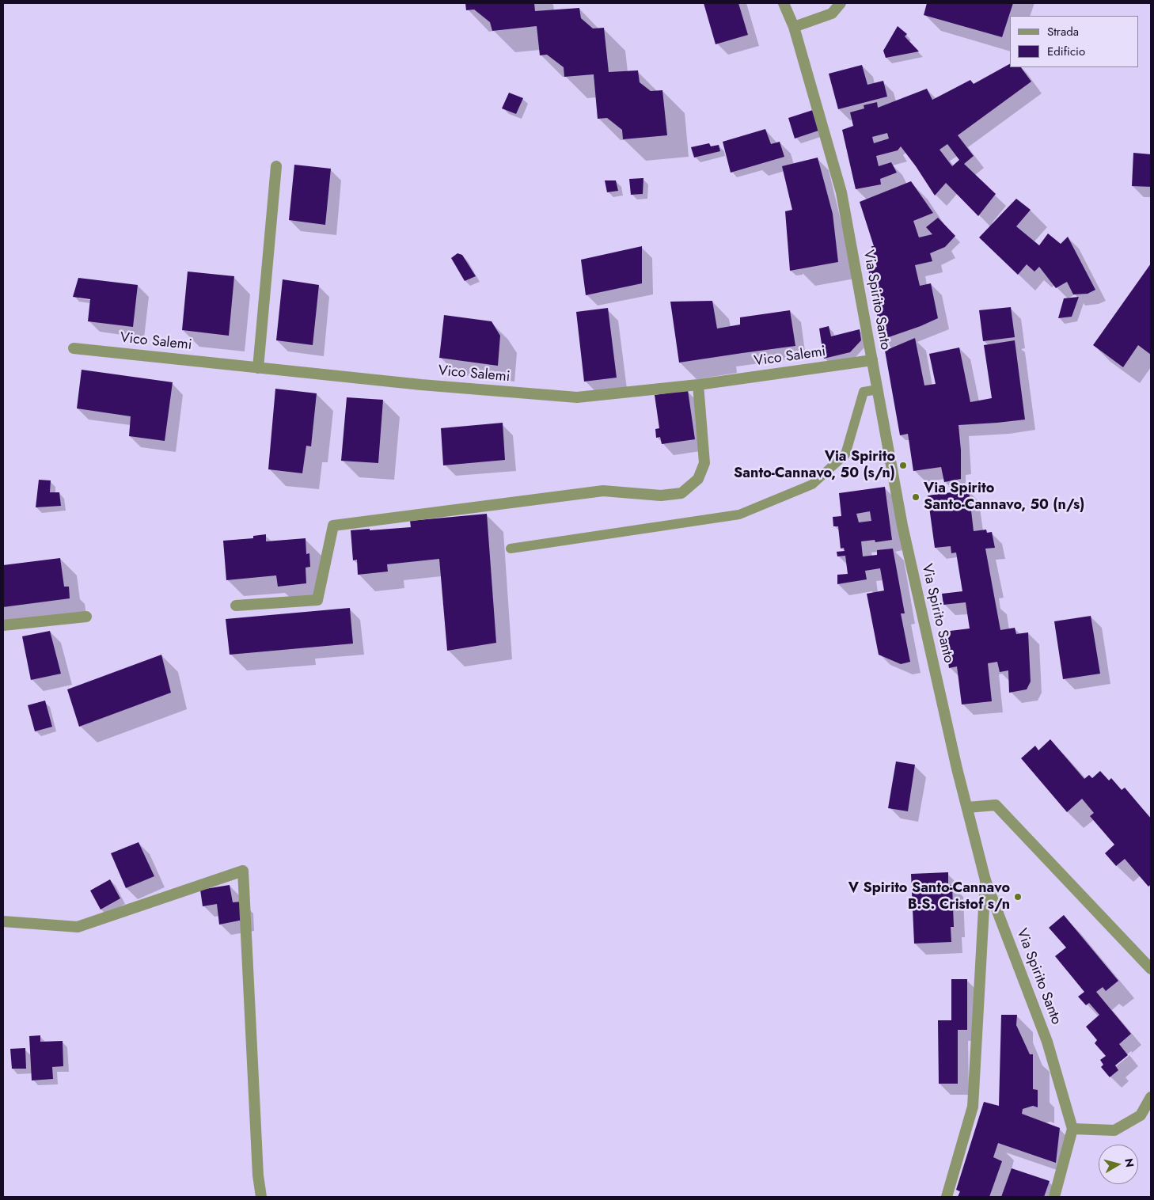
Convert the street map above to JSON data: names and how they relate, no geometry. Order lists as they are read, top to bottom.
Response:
{
  "streets": {
    "street": ["Via Spirito Santo", "Vico Salemi"]
  },
  "crossings": [
    ["Via Spirito Santo", "Vico Salemi"]
  ],
  "places": ["Via Spirito Santo-Cannavo, 50 (s/n)", "Via Spirito Santo-Cannavo, 50 (n/s)", "V Spirito Santo-Cannavo B.S. Cristof s/n"],
  "legend": ["Strada", "Edificio"],
  "north": "right"
}
